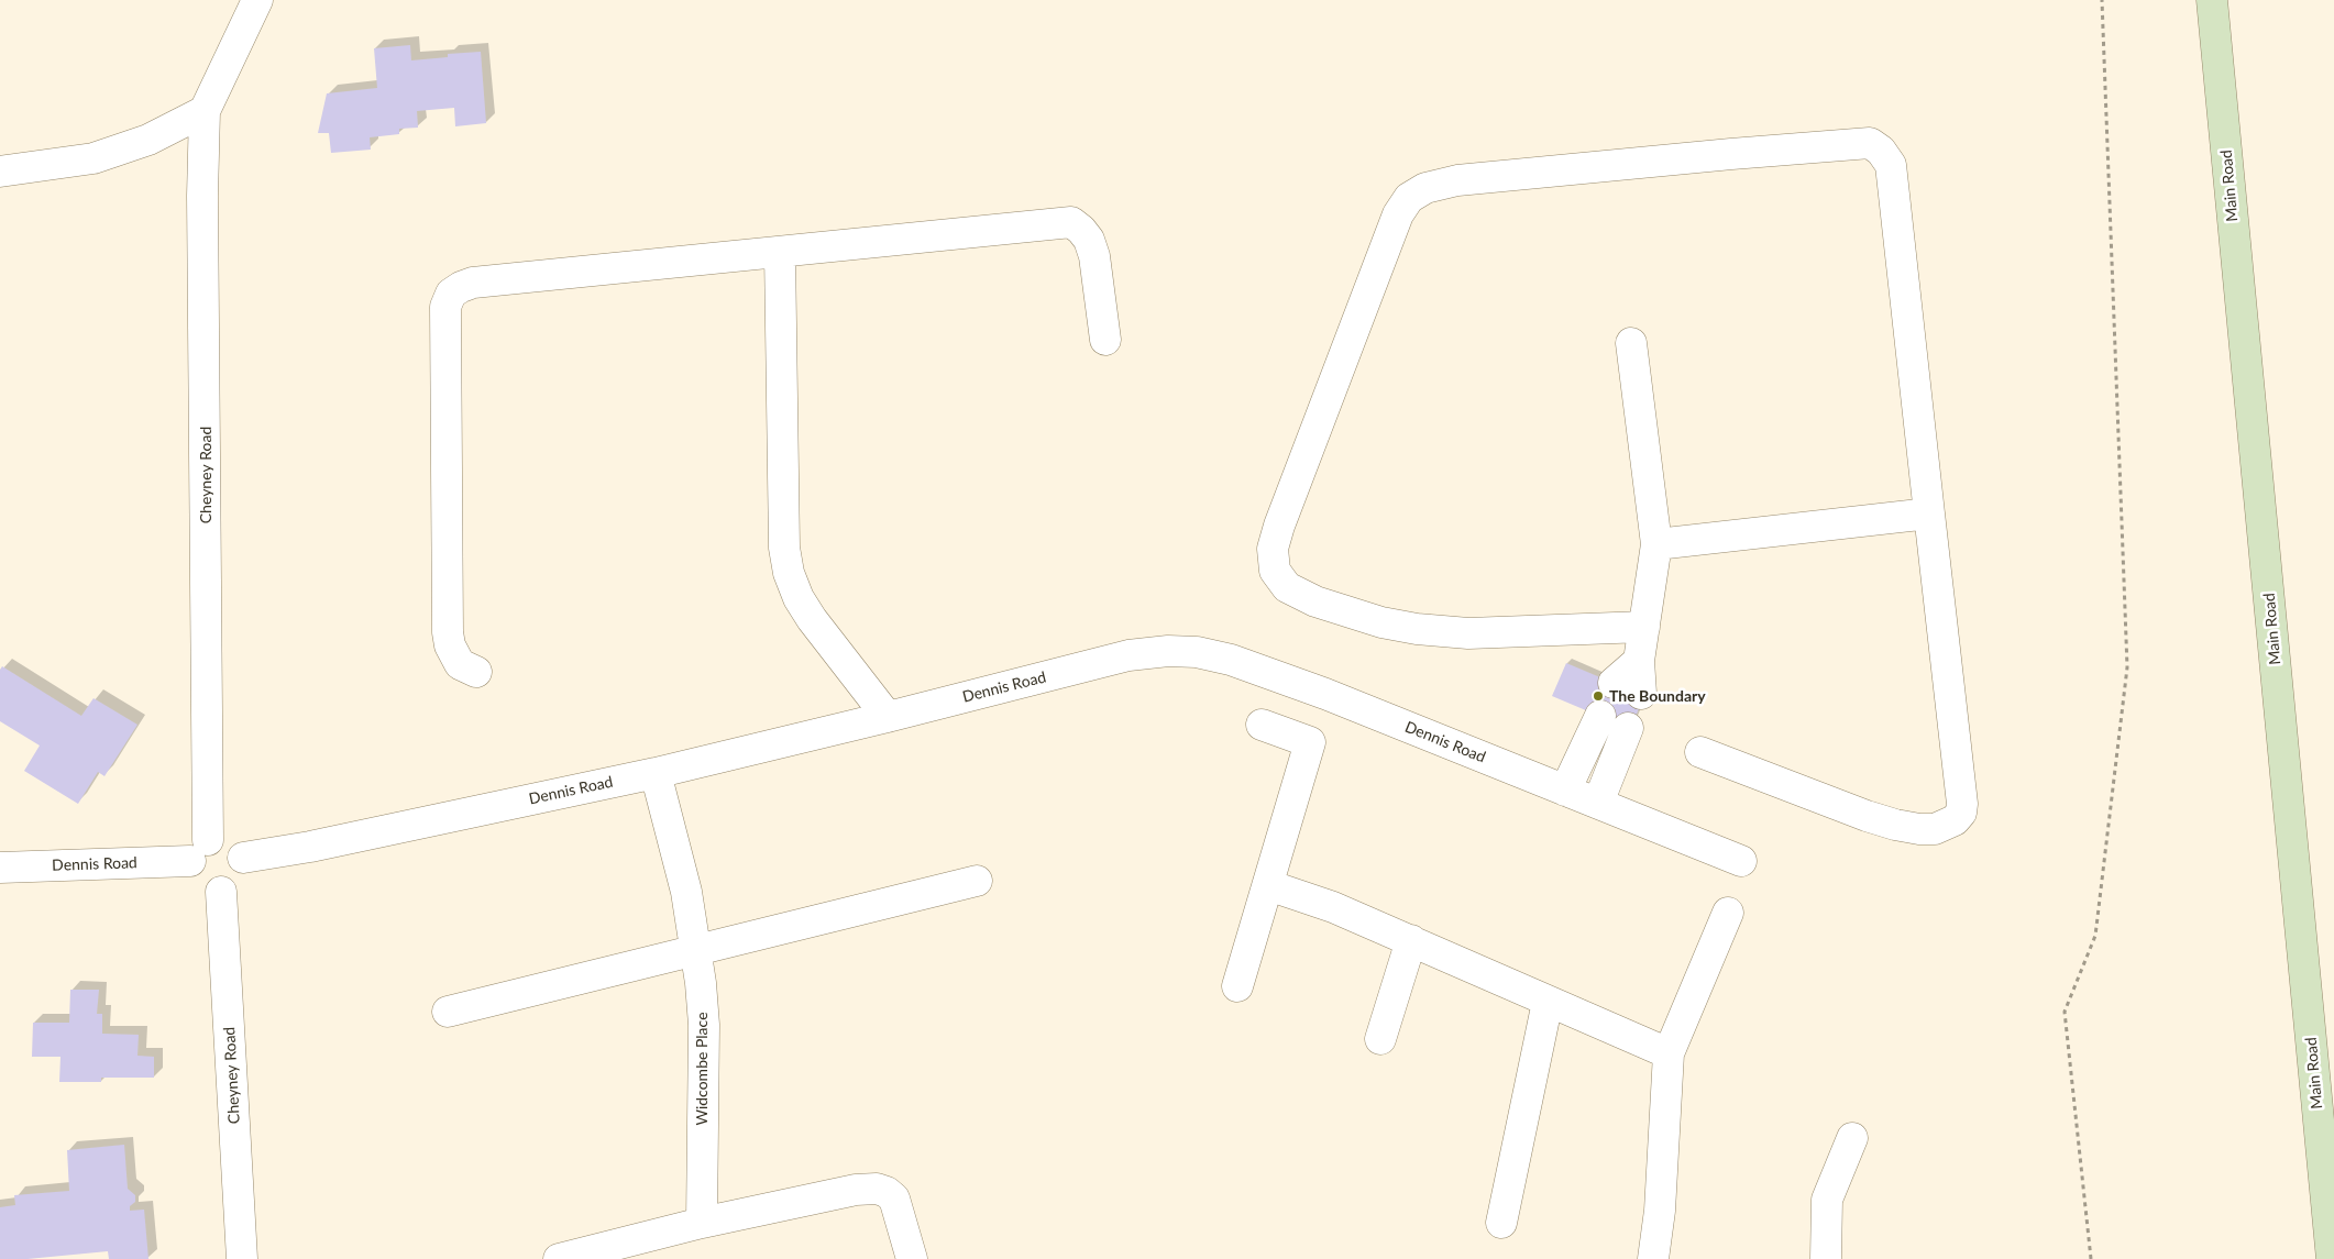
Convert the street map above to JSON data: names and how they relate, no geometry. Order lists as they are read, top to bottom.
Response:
{
  "streets": {
    "main road": ["Main Road"],
    "street": ["Cheyney Road", "Dennis Road", "Widcombe Place"]
  },
  "crossings": [
    ["Cheyney Road", "Dennis Road"],
    ["Dennis Road", "Widcombe Place"]
  ],
  "places": ["The Boundary"]
}
